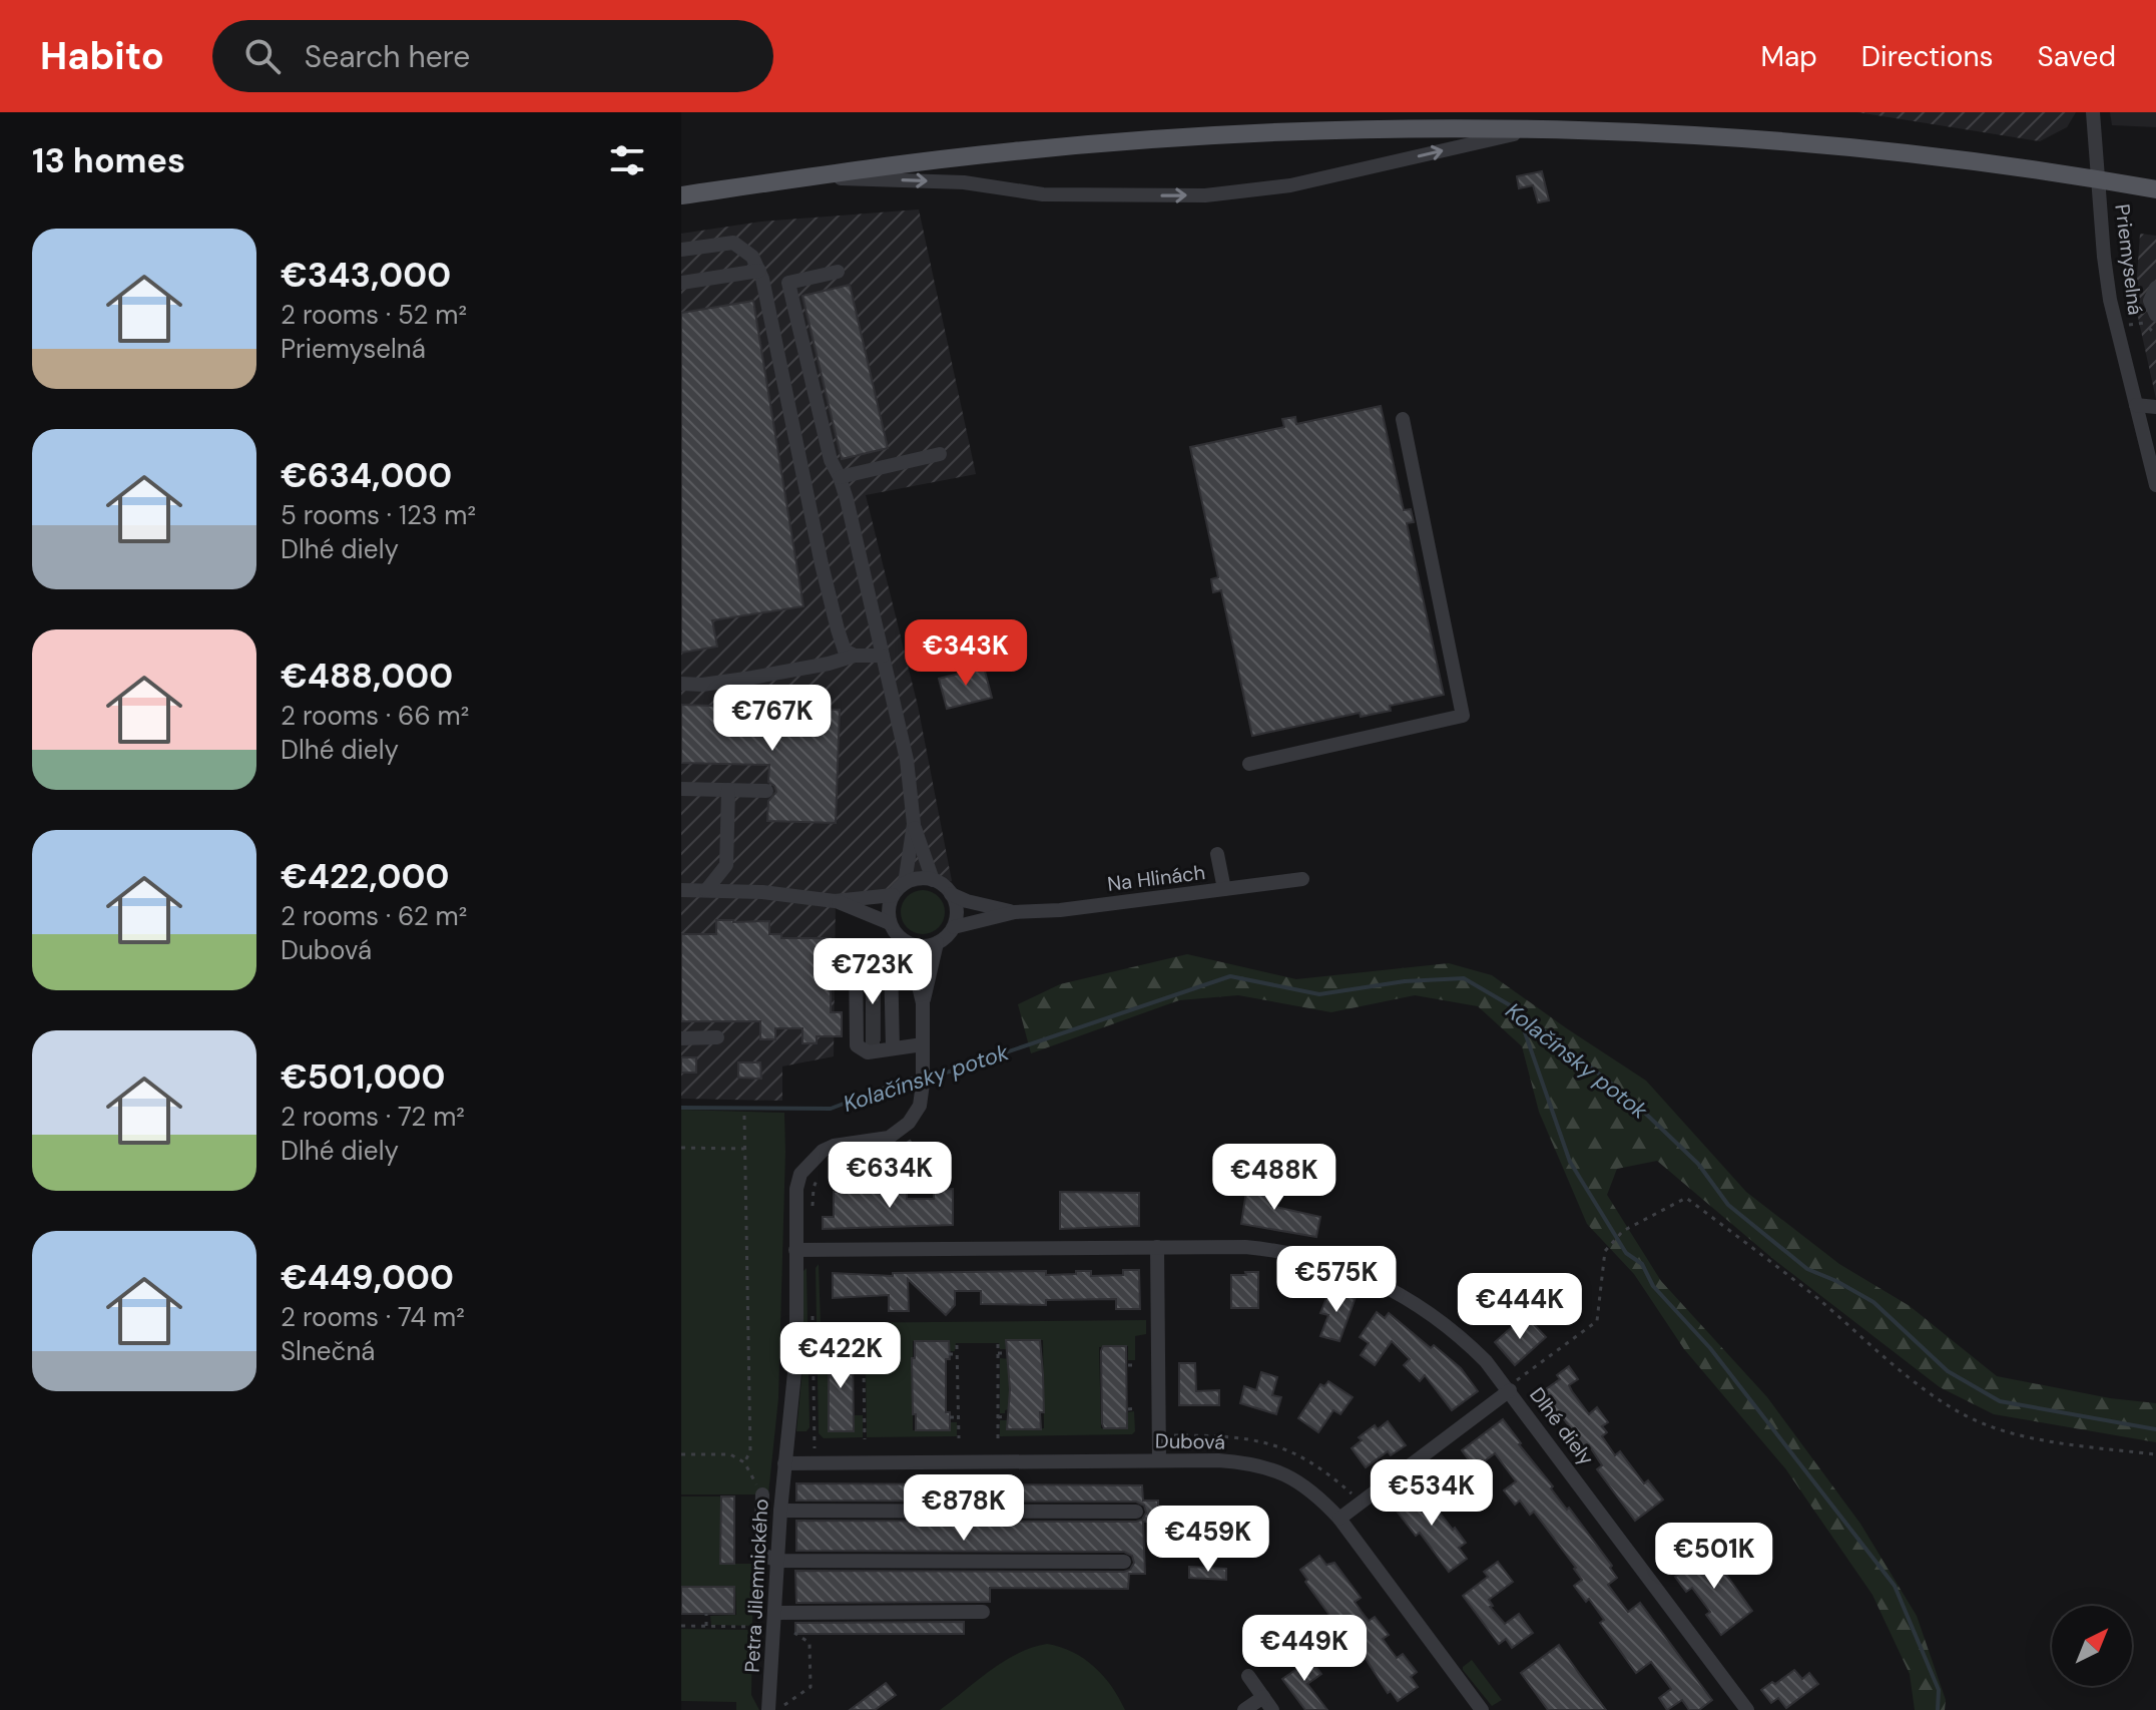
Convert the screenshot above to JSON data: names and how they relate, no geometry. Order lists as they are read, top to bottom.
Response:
{
  "streets": {
    "street": [
      "Priemyselná",
      "Na Hlinách",
      "Dlhé diely",
      "Dubová",
      "Petra Jilemnického"
    ]
  },
  "crossings": [
    ["Dlhé diely", "Petra Jilemnického"],
    ["Dubová", "Petra Jilemnického"]
  ],
  "water": ["Kolačínsky potok"],
  "north": "top right",
  "page": {
    "header": "Habito",
    "search": "Search here",
    "nav": ["Map", "Directions", "Saved"],
    "heading": "13 homes",
    "list": [
      {
        "name": "€343,000",
        "note": "2 rooms · 52 m² · Priemyselná"
      },
      {
        "name": "€634,000",
        "note": "5 rooms · 123 m² · Dlhé diely"
      },
      {
        "name": "€488,000",
        "note": "2 rooms · 66 m² · Dlhé diely"
      },
      {
        "name": "€422,000",
        "note": "2 rooms · 62 m² · Dubová"
      },
      {
        "name": "€501,000",
        "note": "2 rooms · 72 m² · Dlhé diely"
      },
      {
        "name": "€449,000",
        "note": "2 rooms · 74 m² · Slnečná"
      }
    ],
    "price": [
      "€343K",
      "€767K",
      "€723K",
      "€634K",
      "€488K",
      "€575K",
      "€444K",
      "€422K",
      "€534K",
      "€878K",
      "€459K",
      "€501K",
      "€449K"
    ]
  }
}
